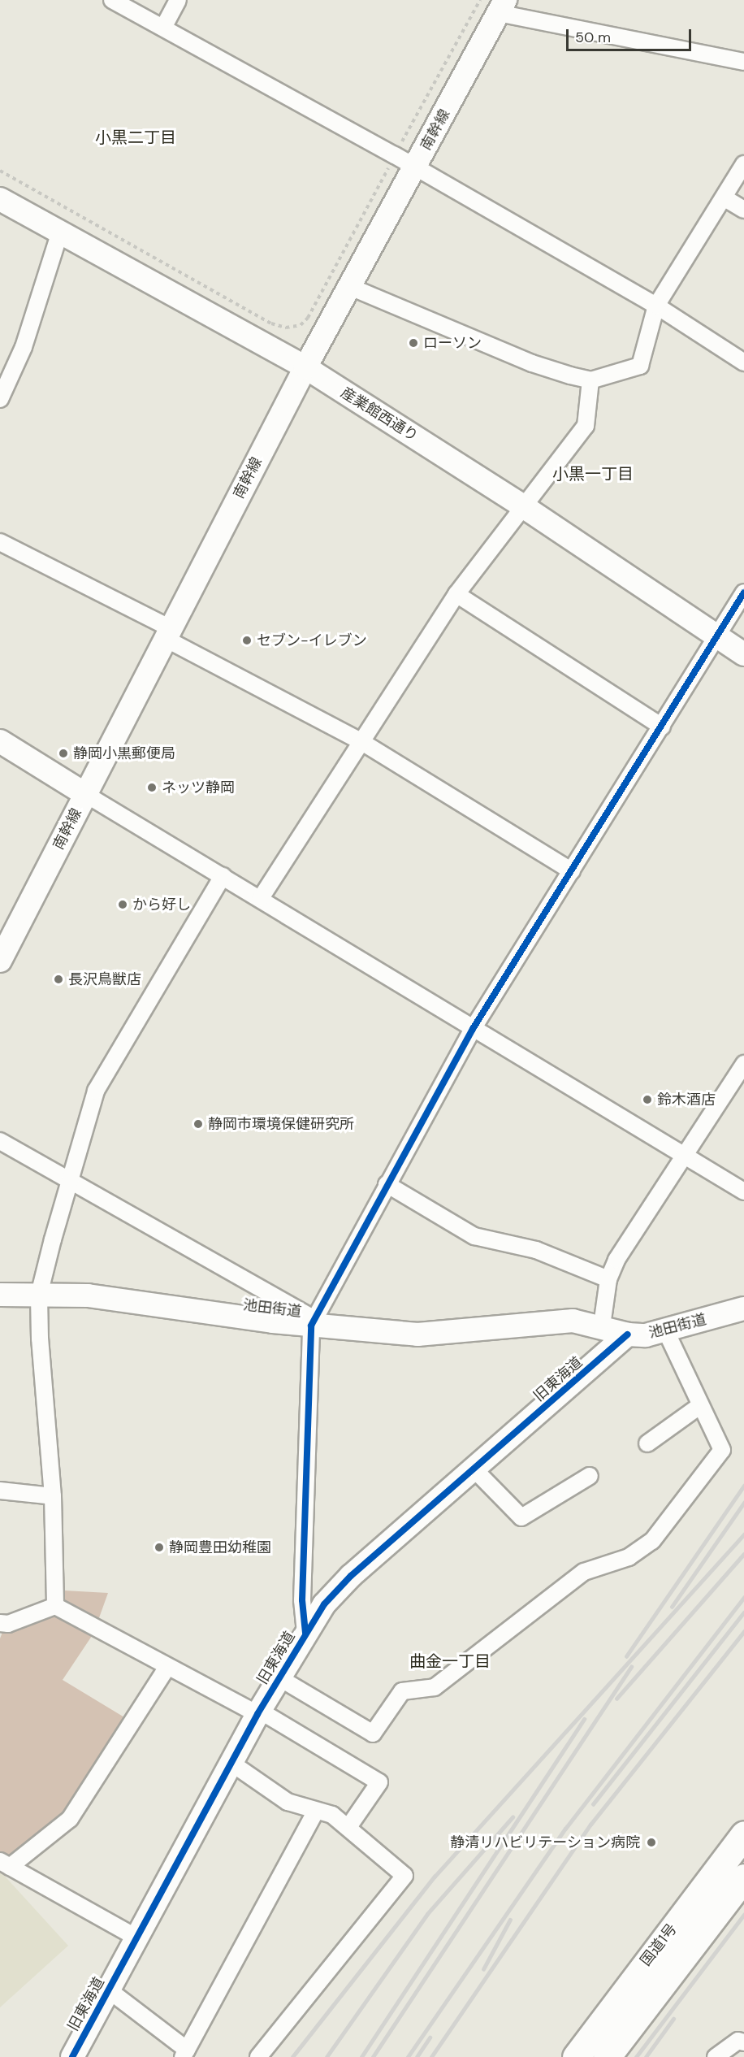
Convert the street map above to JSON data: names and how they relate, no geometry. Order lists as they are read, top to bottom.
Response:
{
  "streets": {
    "highway": ["国道1号"],
    "street": [
      "南幹線",
      "産業館西通り",
      "池田街道",
      "旧東海道"
    ]
  },
  "crossings": [
    ["南幹線", "産業館西通り"],
    ["池田街道", "旧東海道"]
  ],
  "districts": ["小黒二丁目", "小黒一丁目", "曲金一丁目"],
  "places": [
    "ローソン",
    "セブン-イレブン",
    "静岡小黒郵便局",
    "ネッツ静岡",
    "から好し",
    "長沢鳥獣店",
    "鈴木酒店",
    "静岡市環境保健研究所",
    "静岡豊田幼稚園",
    "静清リハビリテーション病院"
  ],
  "scale_bar": "50 m"
}
